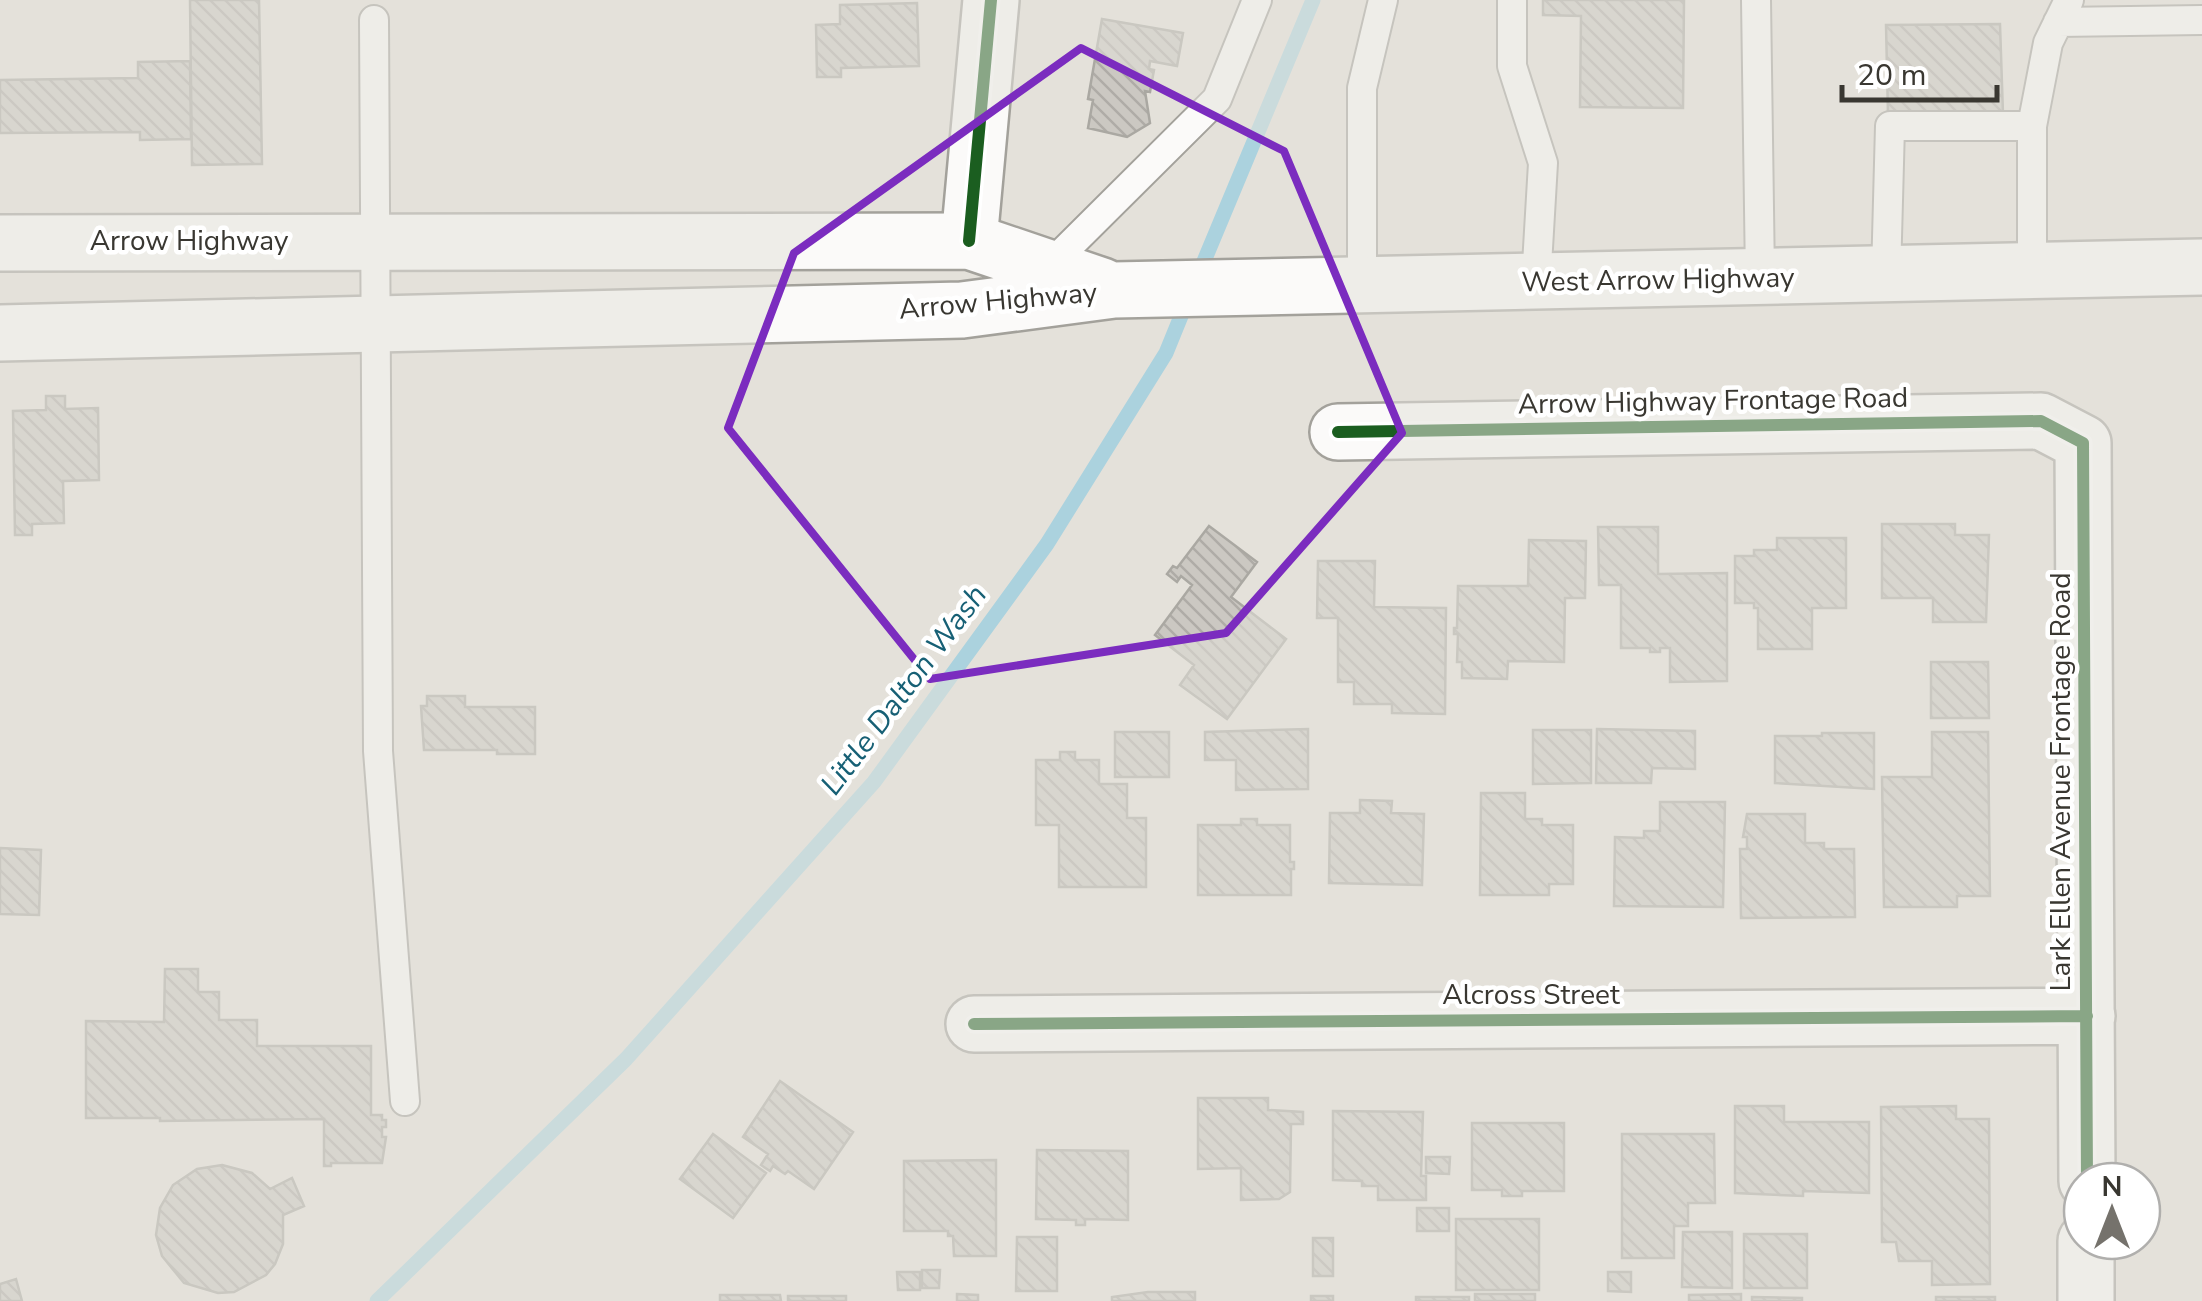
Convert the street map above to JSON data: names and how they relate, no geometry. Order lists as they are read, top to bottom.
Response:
{
  "streets": {
    "main road": [
      "Arrow Highway",
      "West Arrow Highway",
      "Arrow Highway Frontage Road",
      "Lark Ellen Avenue Frontage Road",
      "Alcross Street"
    ]
  },
  "crossings": [
    ["Arrow Highway", "West Arrow Highway"],
    ["Arrow Highway Frontage Road", "Lark Ellen Avenue Frontage Road"],
    ["Lark Ellen Avenue Frontage Road", "Alcross Street"]
  ],
  "water": ["Little Dalton Wash"],
  "scale_bar": "20 m",
  "north": "top"
}
